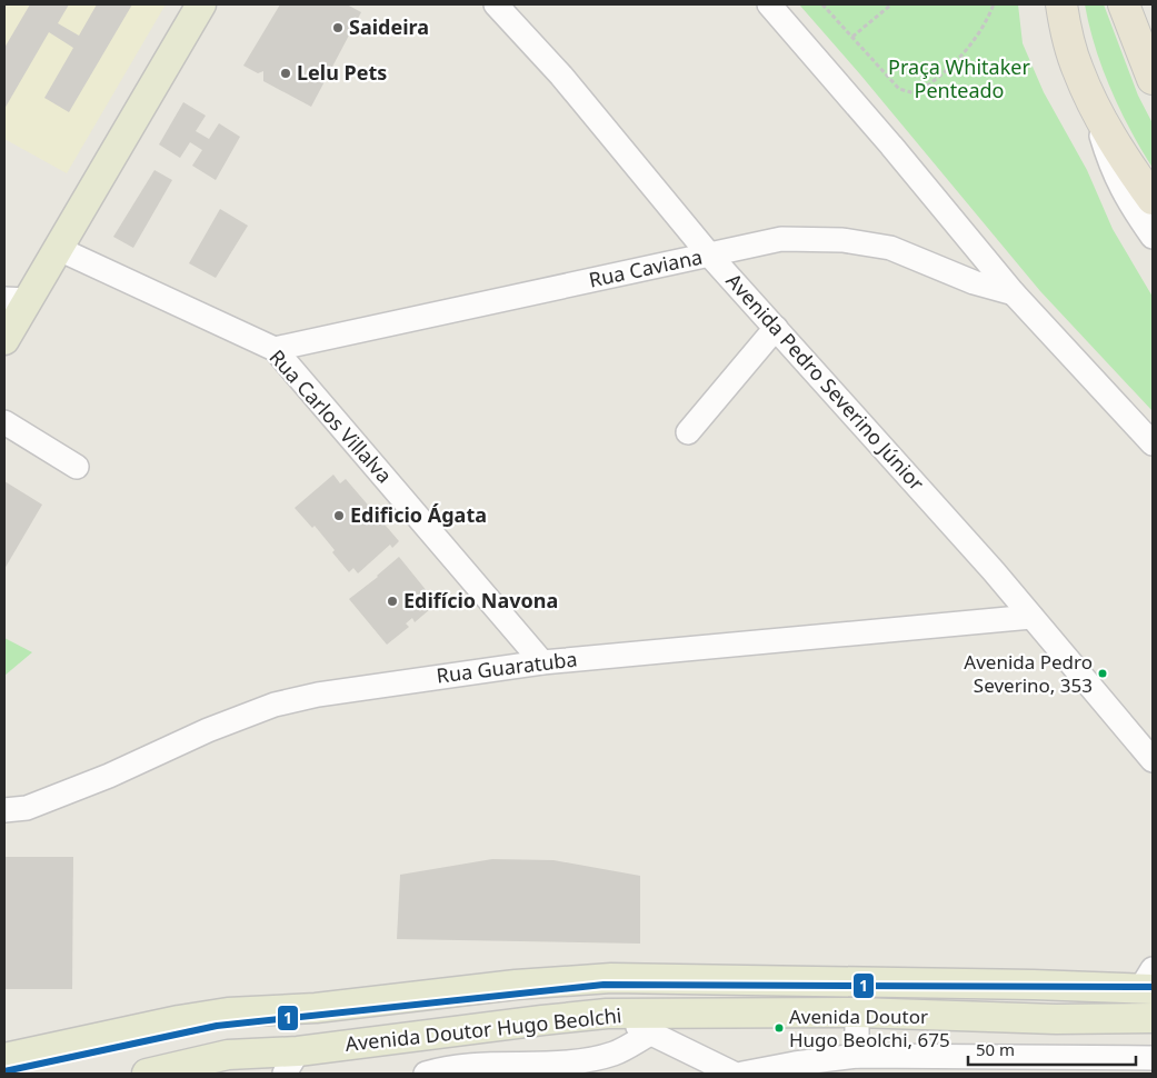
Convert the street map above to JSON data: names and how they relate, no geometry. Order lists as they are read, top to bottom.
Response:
{
  "streets": {
    "main road": ["Avenida Doutor Hugo Beolchi"],
    "street": [
      "Rua Caviana",
      "Avenida Pedro Severino Júnior",
      "Rua Carlos Villalva",
      "Rua Guaratuba"
    ]
  },
  "crossings": [
    ["Rua Caviana", "Avenida Pedro Severino Júnior"],
    ["Rua Caviana", "Rua Carlos Villalva"],
    ["Avenida Pedro Severino Júnior", "Rua Guaratuba"],
    ["Rua Carlos Villalva", "Rua Guaratuba"]
  ],
  "parks": ["Praça Whitaker Penteado"],
  "places": [
    "Saideira",
    "Lelu Pets",
    "Edificio Ágata",
    "Edifício Navona",
    "Avenida Pedro Severino, 353",
    "Avenida Doutor Hugo Beolchi, 675"
  ],
  "lines": ["transit line 1"],
  "scale_bar": "50 m"
}
